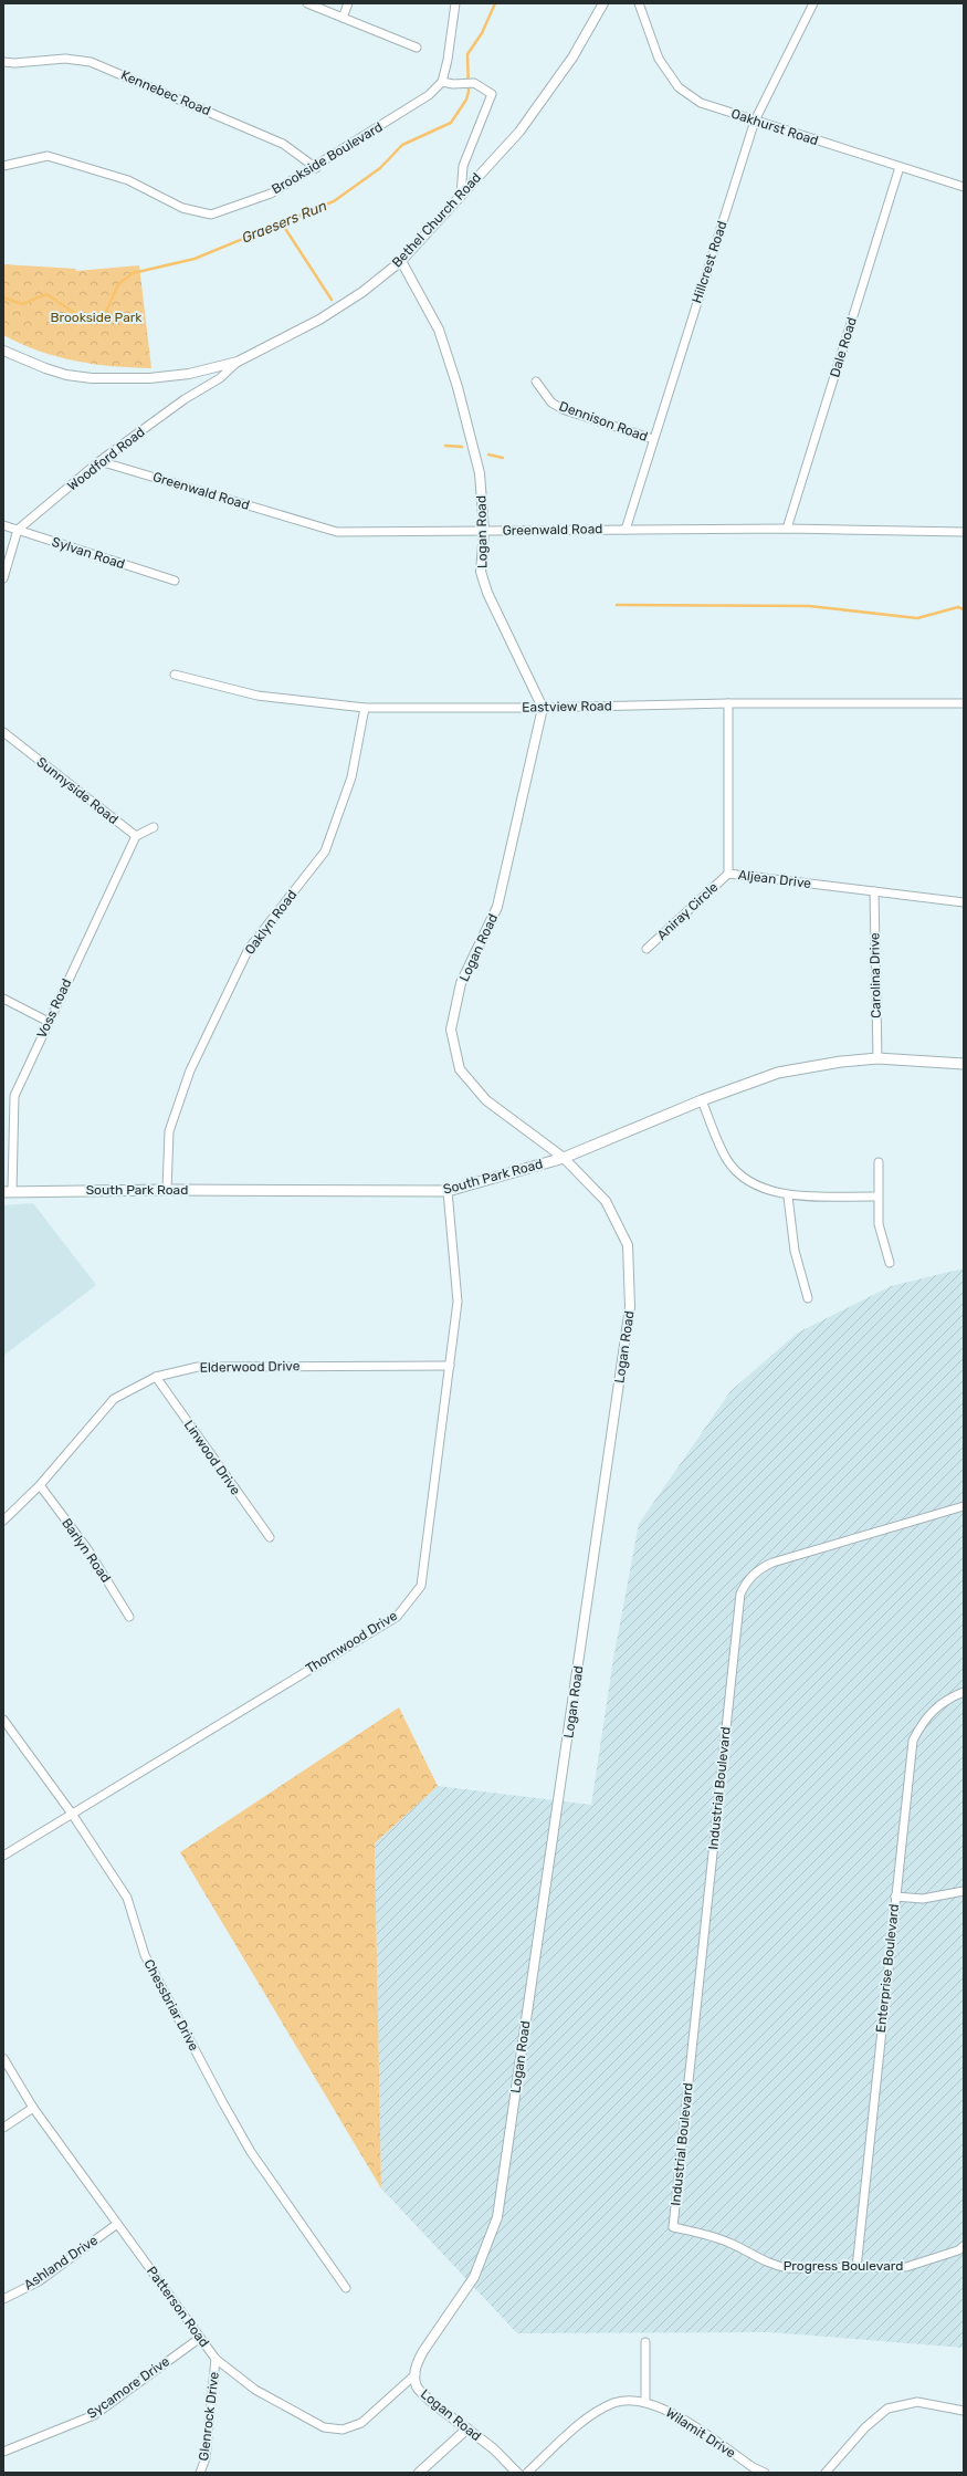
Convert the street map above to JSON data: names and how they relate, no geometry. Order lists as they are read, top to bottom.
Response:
{
  "streets": {
    "main road": ["South Park Road"],
    "street": [
      "Kennebec Road",
      "Oakhurst Road",
      "Brookside Boulevard",
      "Bethel Church Road",
      "Hillcrest Road",
      "Dale Road",
      "Dennison Road",
      "Woodford Road",
      "Greenwald Road",
      "Logan Road",
      "Sylvan Road",
      "Eastview Road",
      "Sunnyside Road",
      "Aljean Drive",
      "Aniray Circle",
      "Oaklyn Road",
      "Carolina Drive",
      "Voss Road",
      "Elderwood Drive",
      "Linwood Drive",
      "Barlyn Road",
      "Thornwood Drive",
      "Industrial Boulevard",
      "Enterprise Boulevard",
      "Chessbriar Drive",
      "Ashland Drive",
      "Progress Boulevard",
      "Patterson Road",
      "Sycamore Drive",
      "Glenrock Drive",
      "Wilamit Drive"
    ]
  },
  "crossings": [
    ["Kennebec Road", "Brookside Boulevard"],
    ["Oakhurst Road", "Hillcrest Road"],
    ["Oakhurst Road", "Dale Road"],
    ["Bethel Church Road", "Woodford Road"],
    ["Bethel Church Road", "Logan Road"],
    ["Hillcrest Road", "Dennison Road"],
    ["Hillcrest Road", "Greenwald Road"],
    ["Dale Road", "Greenwald Road"],
    ["Woodford Road", "Greenwald Road"],
    ["Woodford Road", "Sylvan Road"],
    ["Greenwald Road", "Logan Road"],
    ["Logan Road", "Eastview Road"],
    ["Logan Road", "South Park Road"],
    ["Logan Road", "Patterson Road"],
    ["Eastview Road", "Aljean Drive"],
    ["Eastview Road", "Oaklyn Road"],
    ["Sunnyside Road", "Voss Road"],
    ["Aljean Drive", "Aniray Circle"],
    ["Aljean Drive", "Carolina Drive"],
    ["Oaklyn Road", "South Park Road"],
    ["Carolina Drive", "South Park Road"],
    ["Voss Road", "South Park Road"],
    ["South Park Road", "Thornwood Drive"],
    ["Elderwood Drive", "Linwood Drive"],
    ["Elderwood Drive", "Barlyn Road"],
    ["Elderwood Drive", "Thornwood Drive"],
    ["Thornwood Drive", "Chessbriar Drive"],
    ["Industrial Boulevard", "Progress Boulevard"],
    ["Enterprise Boulevard", "Progress Boulevard"],
    ["Ashland Drive", "Patterson Road"],
    ["Patterson Road", "Sycamore Drive"],
    ["Patterson Road", "Glenrock Drive"]
  ],
  "water": ["Graesers Run"],
  "parks": ["Brookside Park"]
}
